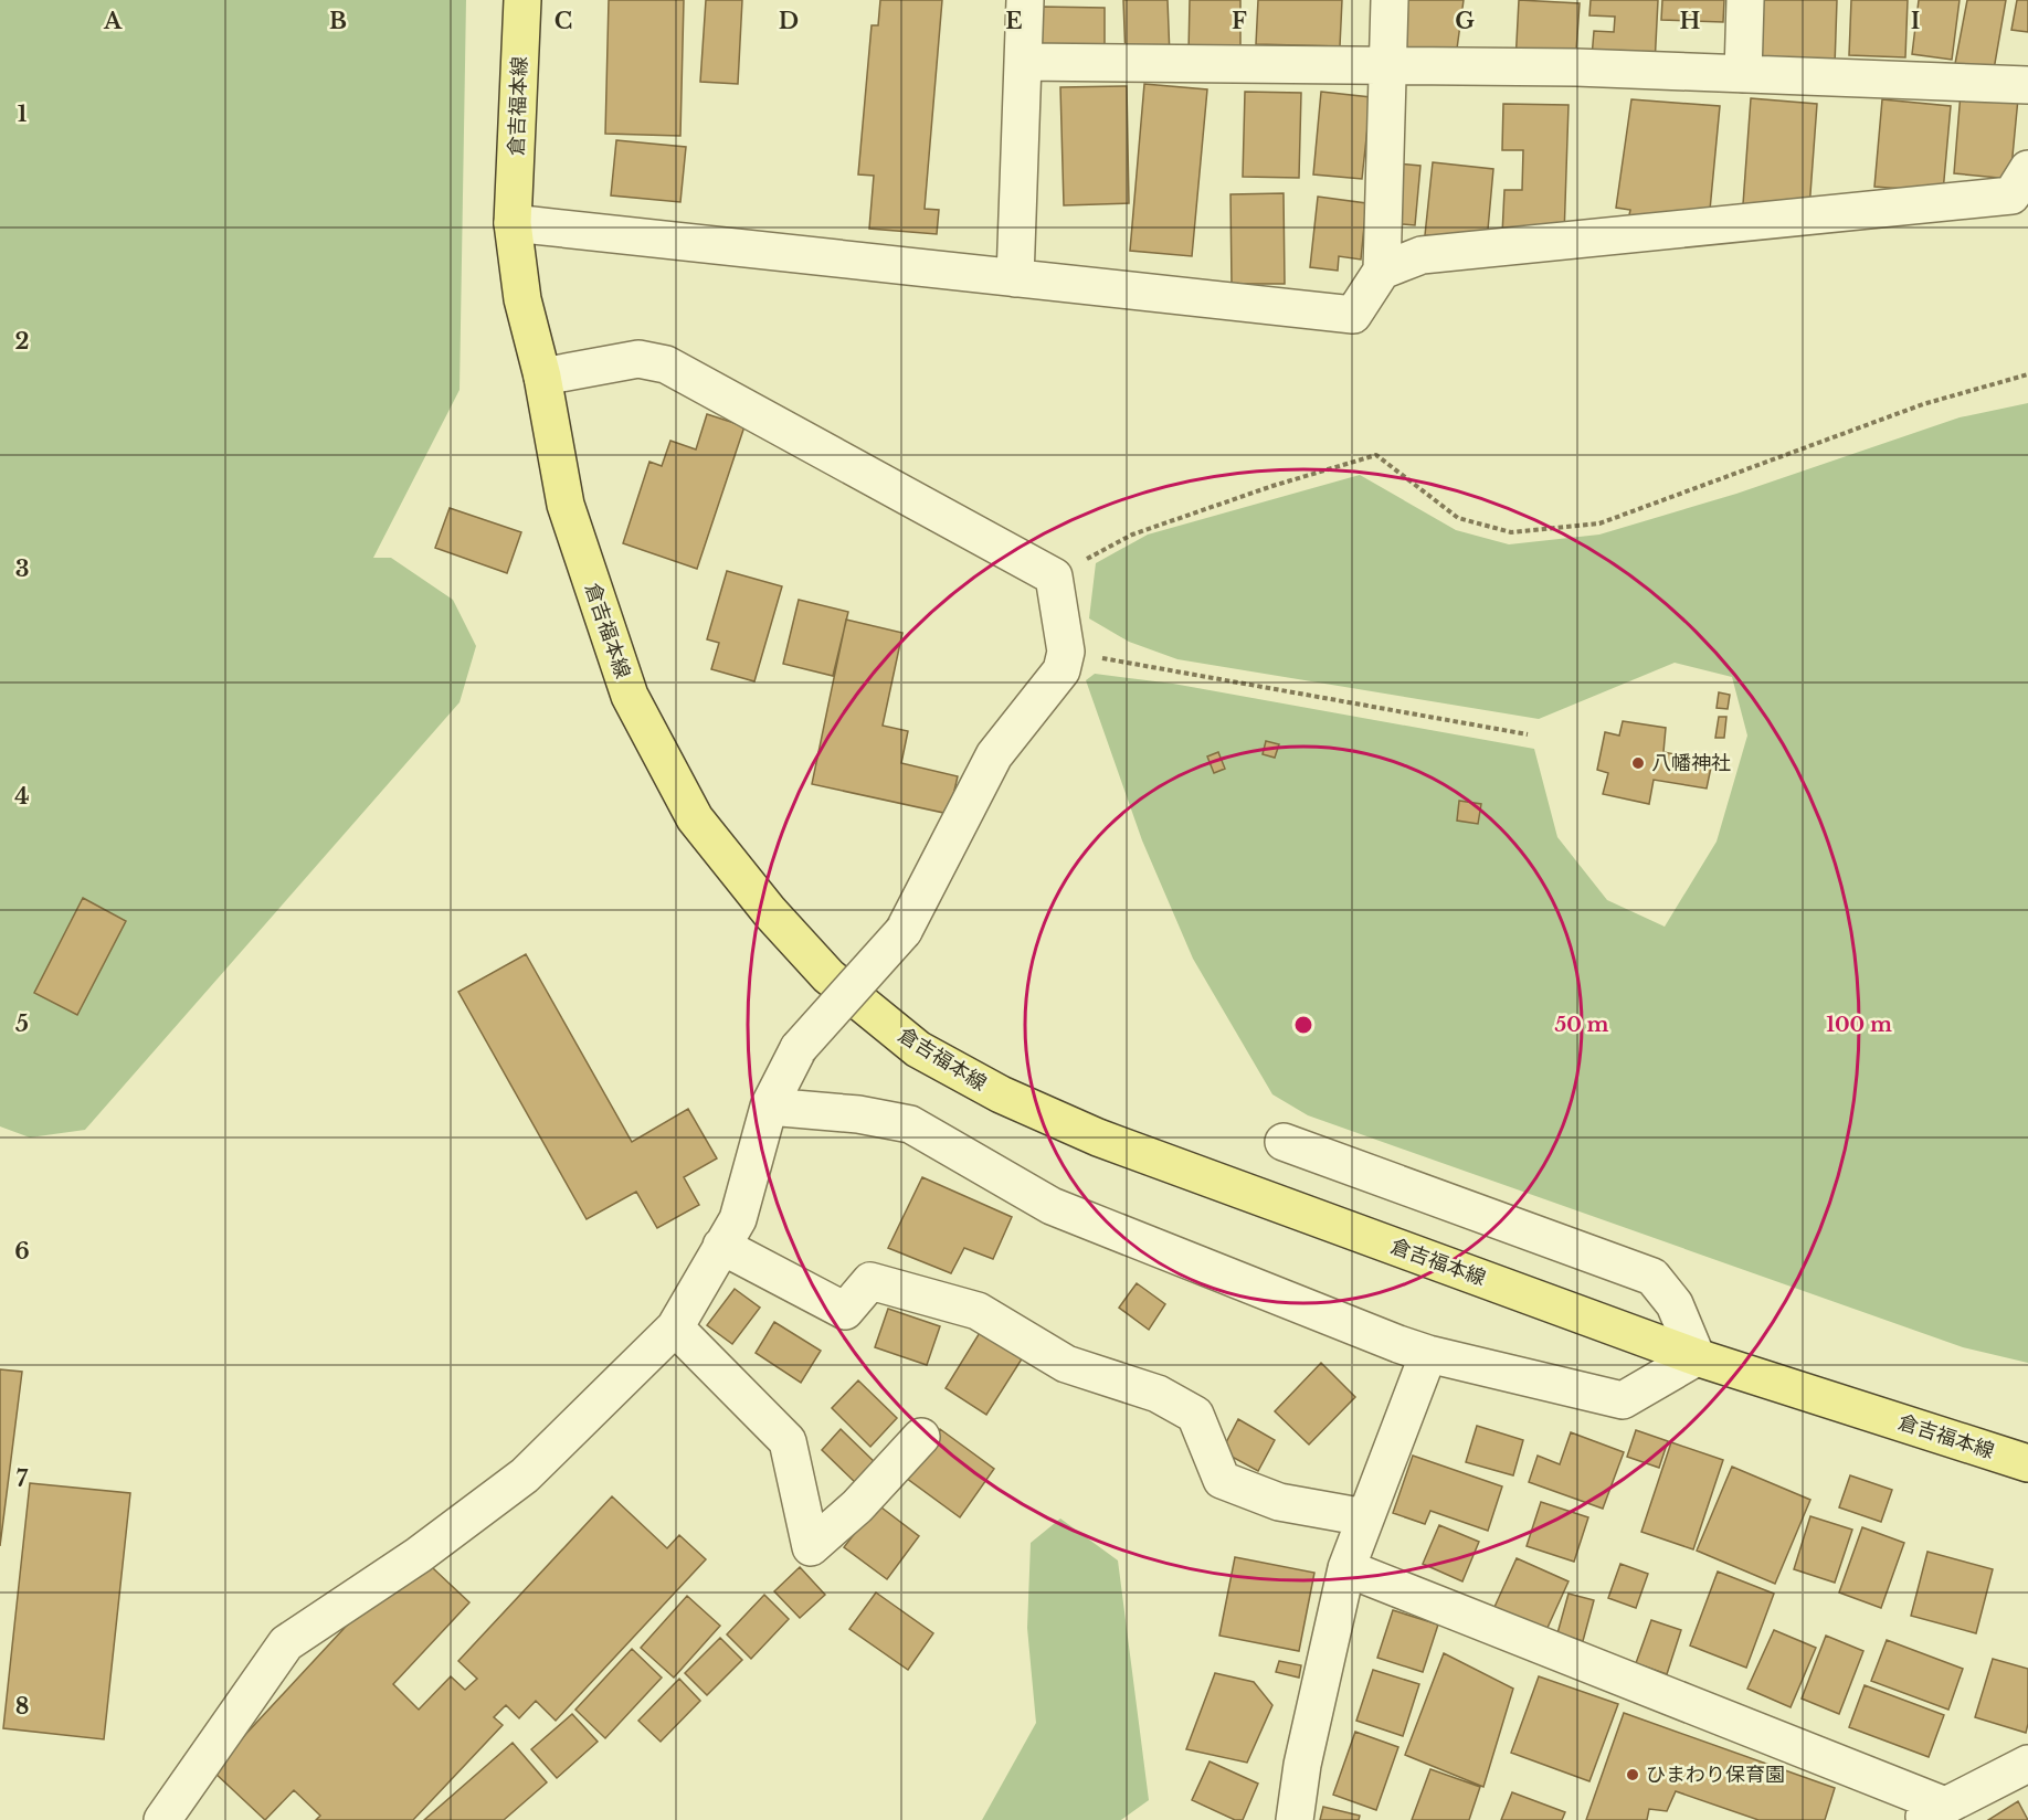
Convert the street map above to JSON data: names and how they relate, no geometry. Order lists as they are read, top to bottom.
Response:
{
  "streets": {
    "main road": ["倉吉福本線"]
  },
  "places": ["八幡神社", "ひまわり保育園"],
  "grid": {
    "columns": [
      "A",
      "B",
      "C",
      "D",
      "E",
      "F",
      "G",
      "H",
      "I"
    ],
    "rows": [
      "1",
      "2",
      "3",
      "4",
      "5",
      "6",
      "7",
      "8"
    ]
  },
  "rings": ["50 m", "100 m"]
}
